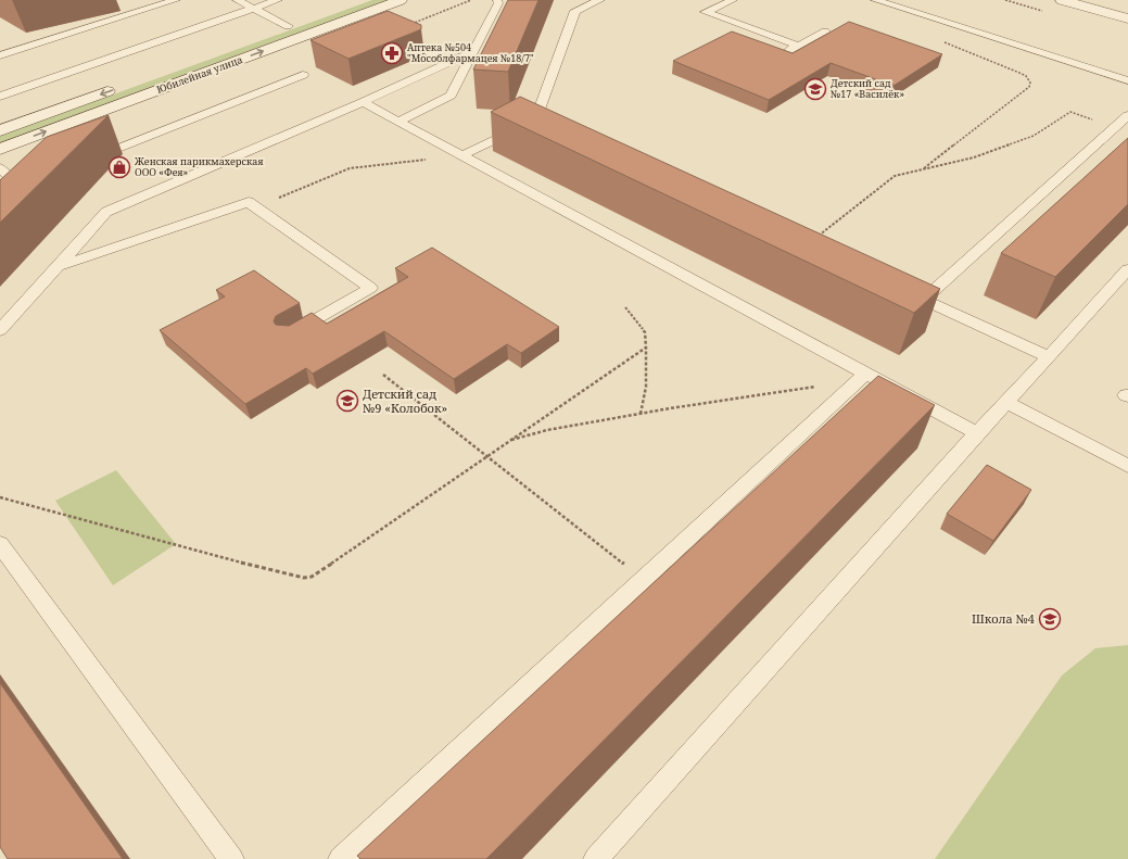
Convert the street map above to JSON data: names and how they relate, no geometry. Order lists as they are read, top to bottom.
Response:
{
  "streets": {
    "main road": ["Юбилейная улица"]
  },
  "places": {
    "pharmacy": ["Аптека №504 \"Мособлфармацея №18/7\""],
    "school or university": ["Детский сад №17 «Василёк»", "Детский сад №9 «Колобок»", "Школа №4"],
    "shop": ["Женская парикмахерская ООО «Фея»"]
  }
}
